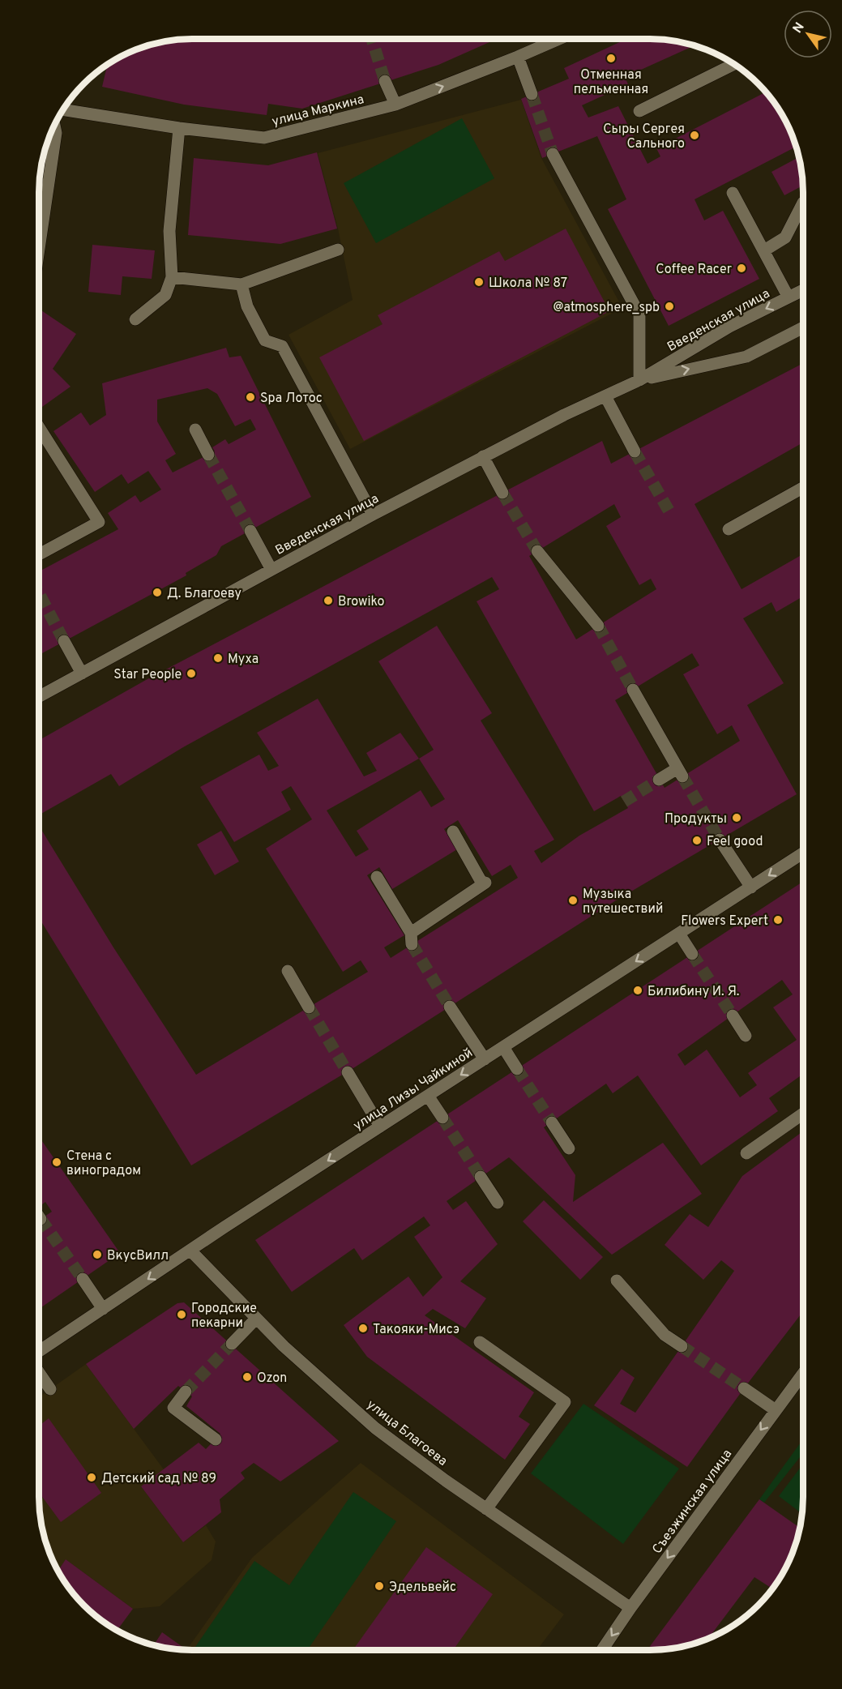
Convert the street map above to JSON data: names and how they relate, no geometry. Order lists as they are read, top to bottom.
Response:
{
  "streets": {
    "street": [
      "улица Маркина",
      "Введенская улица",
      "улица Лизы Чайкиной",
      "улица Благоева",
      "Съезжинская улица"
    ]
  },
  "crossings": [
    ["улица Лизы Чайкиной", "улица Благоева"],
    ["улица Благоева", "Съезжинская улица"]
  ],
  "one_way": ["улица Лизы Чайкиной", "Съезжинская улица"],
  "places": [
    "Отменная пельменная",
    "Сыры Сергея Сального",
    "Coffee Racer",
    "Школа № 87",
    "@atmosphere_spb",
    "Spa Лотос",
    "Д. Благоеву",
    "Browiko",
    "Муха",
    "Star People",
    "Продукты",
    "Feel good",
    "Музыка путешествий",
    "Flowers Expert",
    "Билибину И. Я.",
    "Стена с виноградом",
    "ВкусВилл",
    "Городские пекарни",
    "Такояки-Мисэ",
    "Ozon",
    "Детский сад № 89",
    "Эдельвейс"
  ],
  "north": "top left"
}
